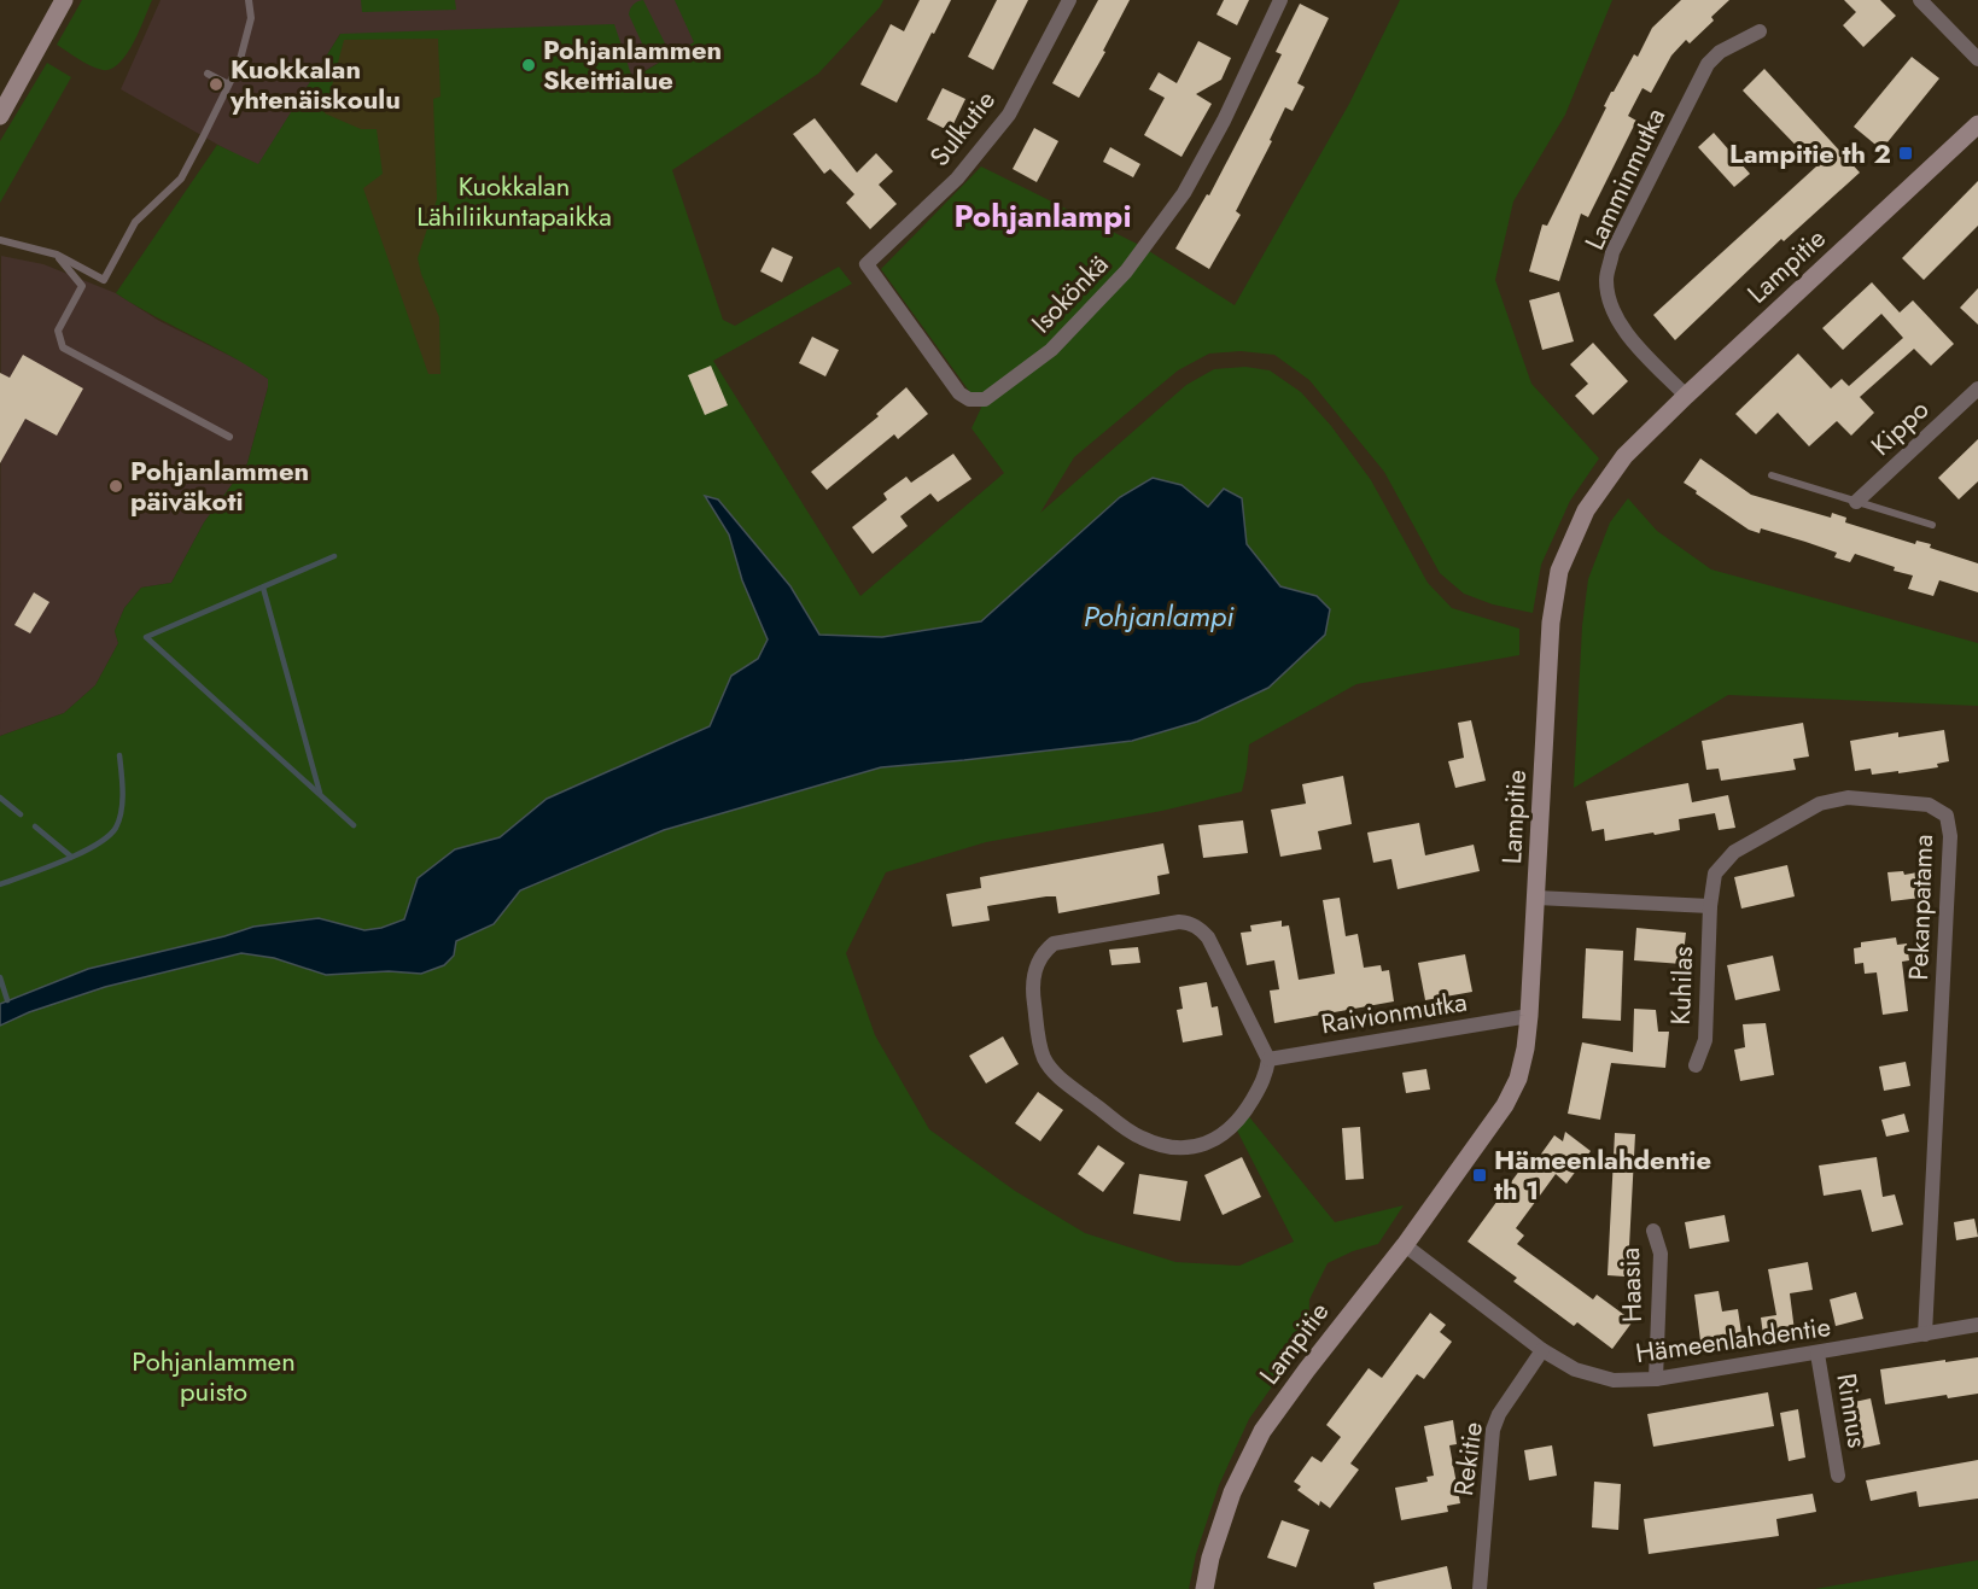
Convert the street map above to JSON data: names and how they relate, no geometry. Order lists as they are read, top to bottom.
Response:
{
  "streets": {
    "street": [
      "Sulkutie",
      "Lamminmutka",
      "Lampitie",
      "Isokönkä",
      "Kippo",
      "Pekanpatama",
      "Kuhilas",
      "Raivionmutka",
      "Haasia",
      "Hämeenlahdentie",
      "Rinnus",
      "Rekitie"
    ]
  },
  "crossings": [
    ["Sulkutie", "Isokönkä"],
    ["Lamminmutka", "Lampitie"],
    ["Lampitie", "Raivionmutka"],
    ["Lampitie", "Hämeenlahdentie"],
    ["Pekanpatama", "Kuhilas"],
    ["Pekanpatama", "Hämeenlahdentie"],
    ["Haasia", "Hämeenlahdentie"],
    ["Hämeenlahdentie", "Rinnus"],
    ["Hämeenlahdentie", "Rekitie"]
  ],
  "districts": ["Pohjanlampi"],
  "water": ["Pohjanlampi"],
  "parks": ["Kuokkalan Lähiliikuntapaikka", "Pohjanlammen puisto"],
  "places": {
    "other": ["Pohjanlammen Skeittialue", "Kuokkalan yhtenäiskoulu", "Pohjanlammen päiväkoti"],
    "transit": ["Lampitie th 2", "Hämeenlahdentie th 1"]
  }
}
